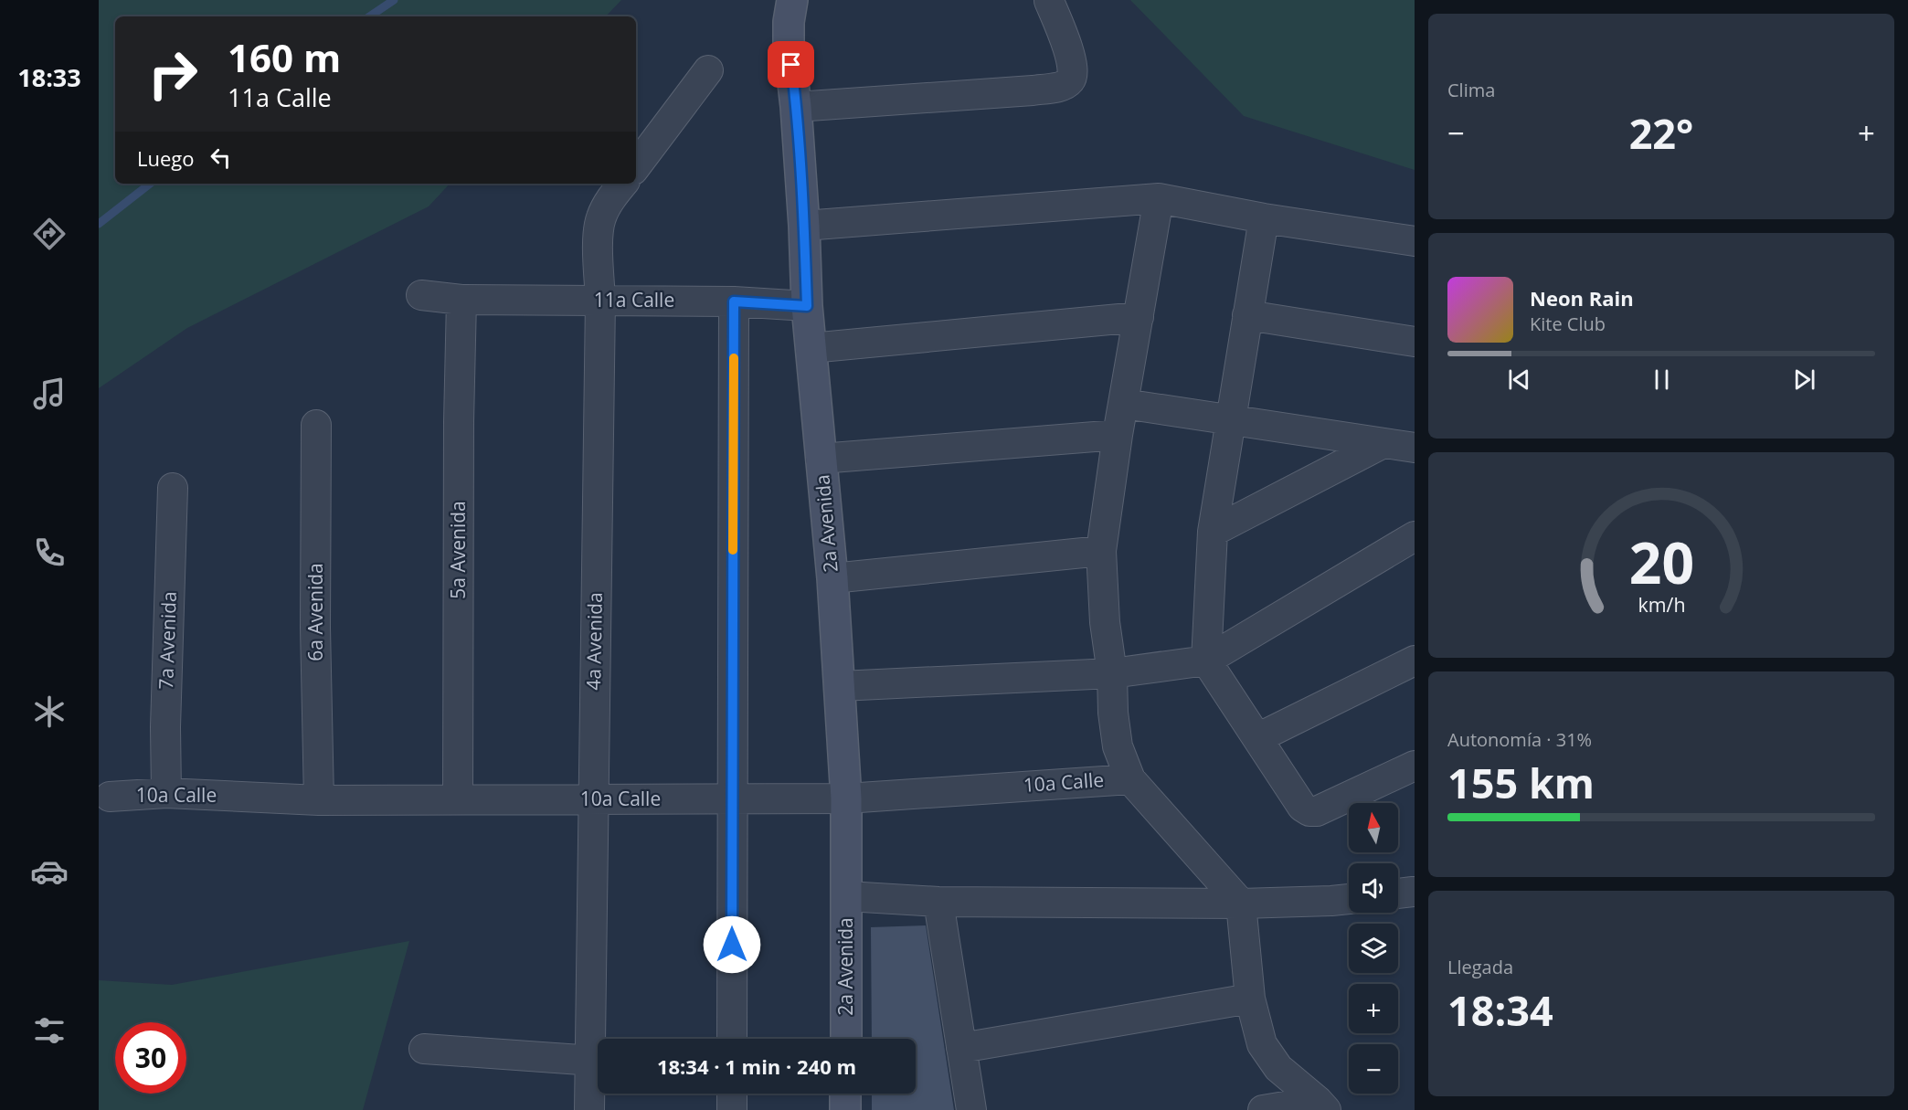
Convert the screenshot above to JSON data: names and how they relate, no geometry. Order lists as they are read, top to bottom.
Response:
{
  "streets": {
    "main road": ["2a Avenida"],
    "street": [
      "11a Calle",
      "5a Avenida",
      "6a Avenida",
      "7a Avenida",
      "4a Avenida",
      "10a Calle"
    ]
  },
  "crossings": [
    ["11a Calle", "2a Avenida"],
    ["11a Calle", "5a Avenida"],
    ["11a Calle", "4a Avenida"],
    ["2a Avenida", "10a Calle"],
    ["5a Avenida", "10a Calle"],
    ["6a Avenida", "10a Calle"],
    ["7a Avenida", "10a Calle"],
    ["4a Avenida", "10a Calle"]
  ],
  "north": "top",
  "page": {
    "tabs": "18:33",
    "tile": [
      "Clima",
      ["Autonomía · 31%", "155 km"],
      ["Llegada", "18:34"]
    ],
    "turn": ["160 m", "11a Calle"],
    "heat": ["−", "22°", "+"],
    "then": "Luego",
    "song": ["Neon Rain", "Kite Club"],
    "map_buttons": ["+", "−"],
    "limit": "30",
    "trip": "18:34 · 1 min · 240 m",
    "gauge": ["20", "km/h"]
  }
}
